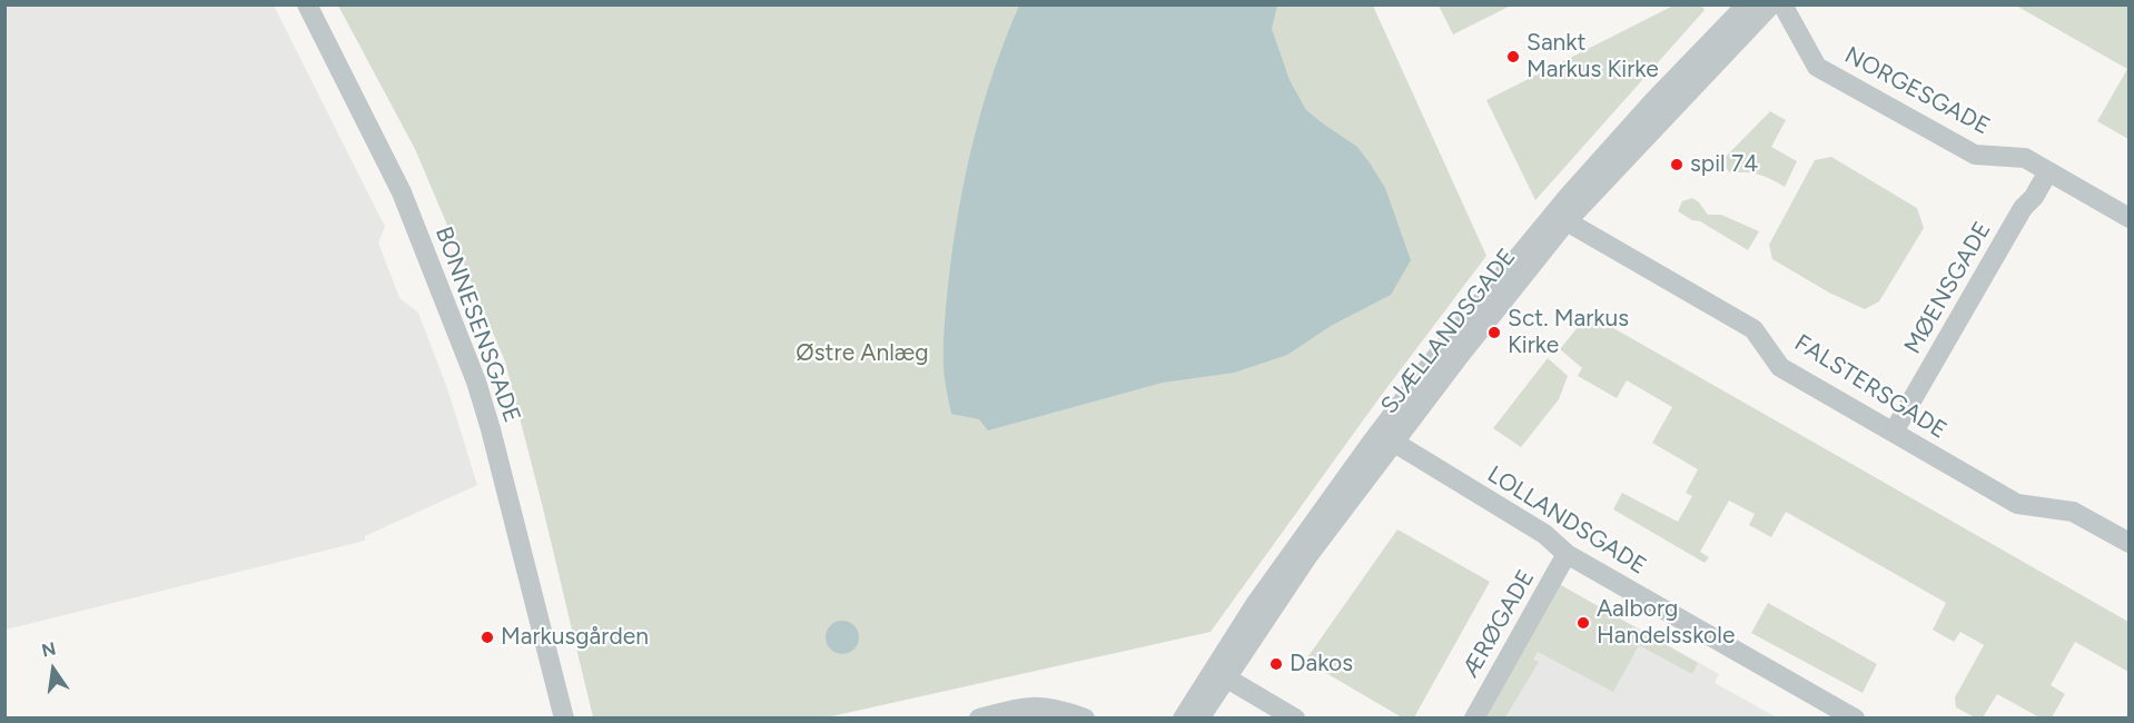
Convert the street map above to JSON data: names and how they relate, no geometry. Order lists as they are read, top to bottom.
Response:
{
  "streets": {
    "street": [
      "NORGESGADE",
      "MØENSGADE",
      "BONNESENSGADE",
      "SJÆLLANDSGADE",
      "FALSTERSGADE",
      "LOLLANDSGADE",
      "ÆRØGADE"
    ]
  },
  "crossings": [
    ["NORGESGADE", "MØENSGADE"],
    ["MØENSGADE", "FALSTERSGADE"],
    ["SJÆLLANDSGADE", "FALSTERSGADE"],
    ["SJÆLLANDSGADE", "LOLLANDSGADE"],
    ["LOLLANDSGADE", "ÆRØGADE"]
  ],
  "parks": ["Østre Anlæg"],
  "places": [
    "Sankt Markus Kirke",
    "spil 74",
    "Sct. Markus Kirke",
    "Aalborg Handelsskole",
    "Markusgården",
    "Dakos"
  ],
  "north": "top"
}
